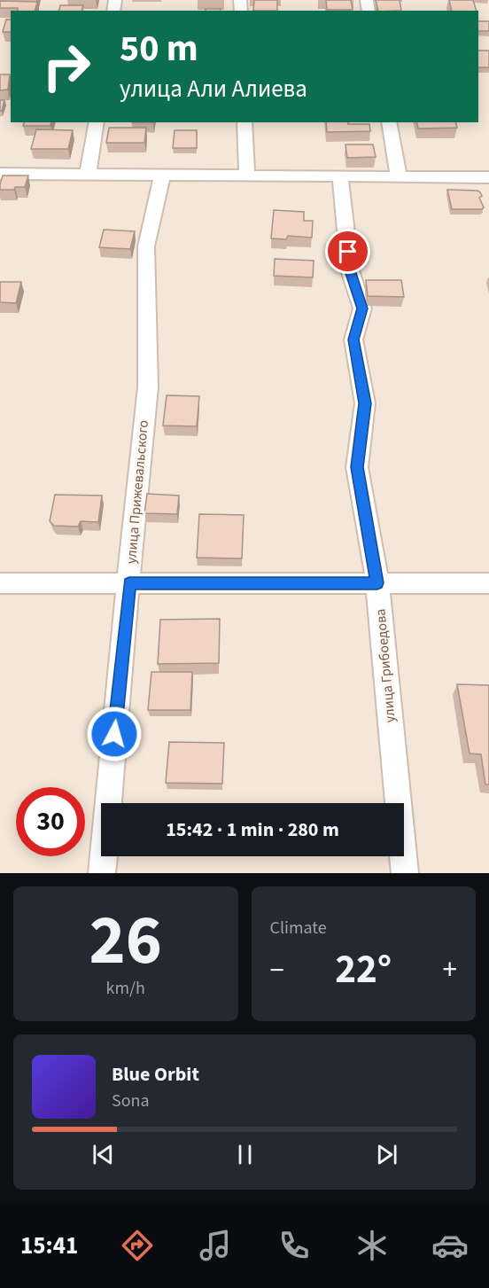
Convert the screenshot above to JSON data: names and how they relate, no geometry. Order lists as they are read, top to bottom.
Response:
{
  "streets": {
    "street": ["улица Прижевальского", "улица Грибоедова"]
  },
  "page": {
    "turn": ["50 m", "улица Али Алиева"],
    "limit": "30",
    "trip": "15:42 · 1 min · 280 m",
    "tile": [
      ["26", "km/h"],
      "Climate"
    ],
    "heat": ["−", "22°", "+"],
    "song": ["Blue Orbit", "Sona"],
    "tabs": "15:41"
  }
}
